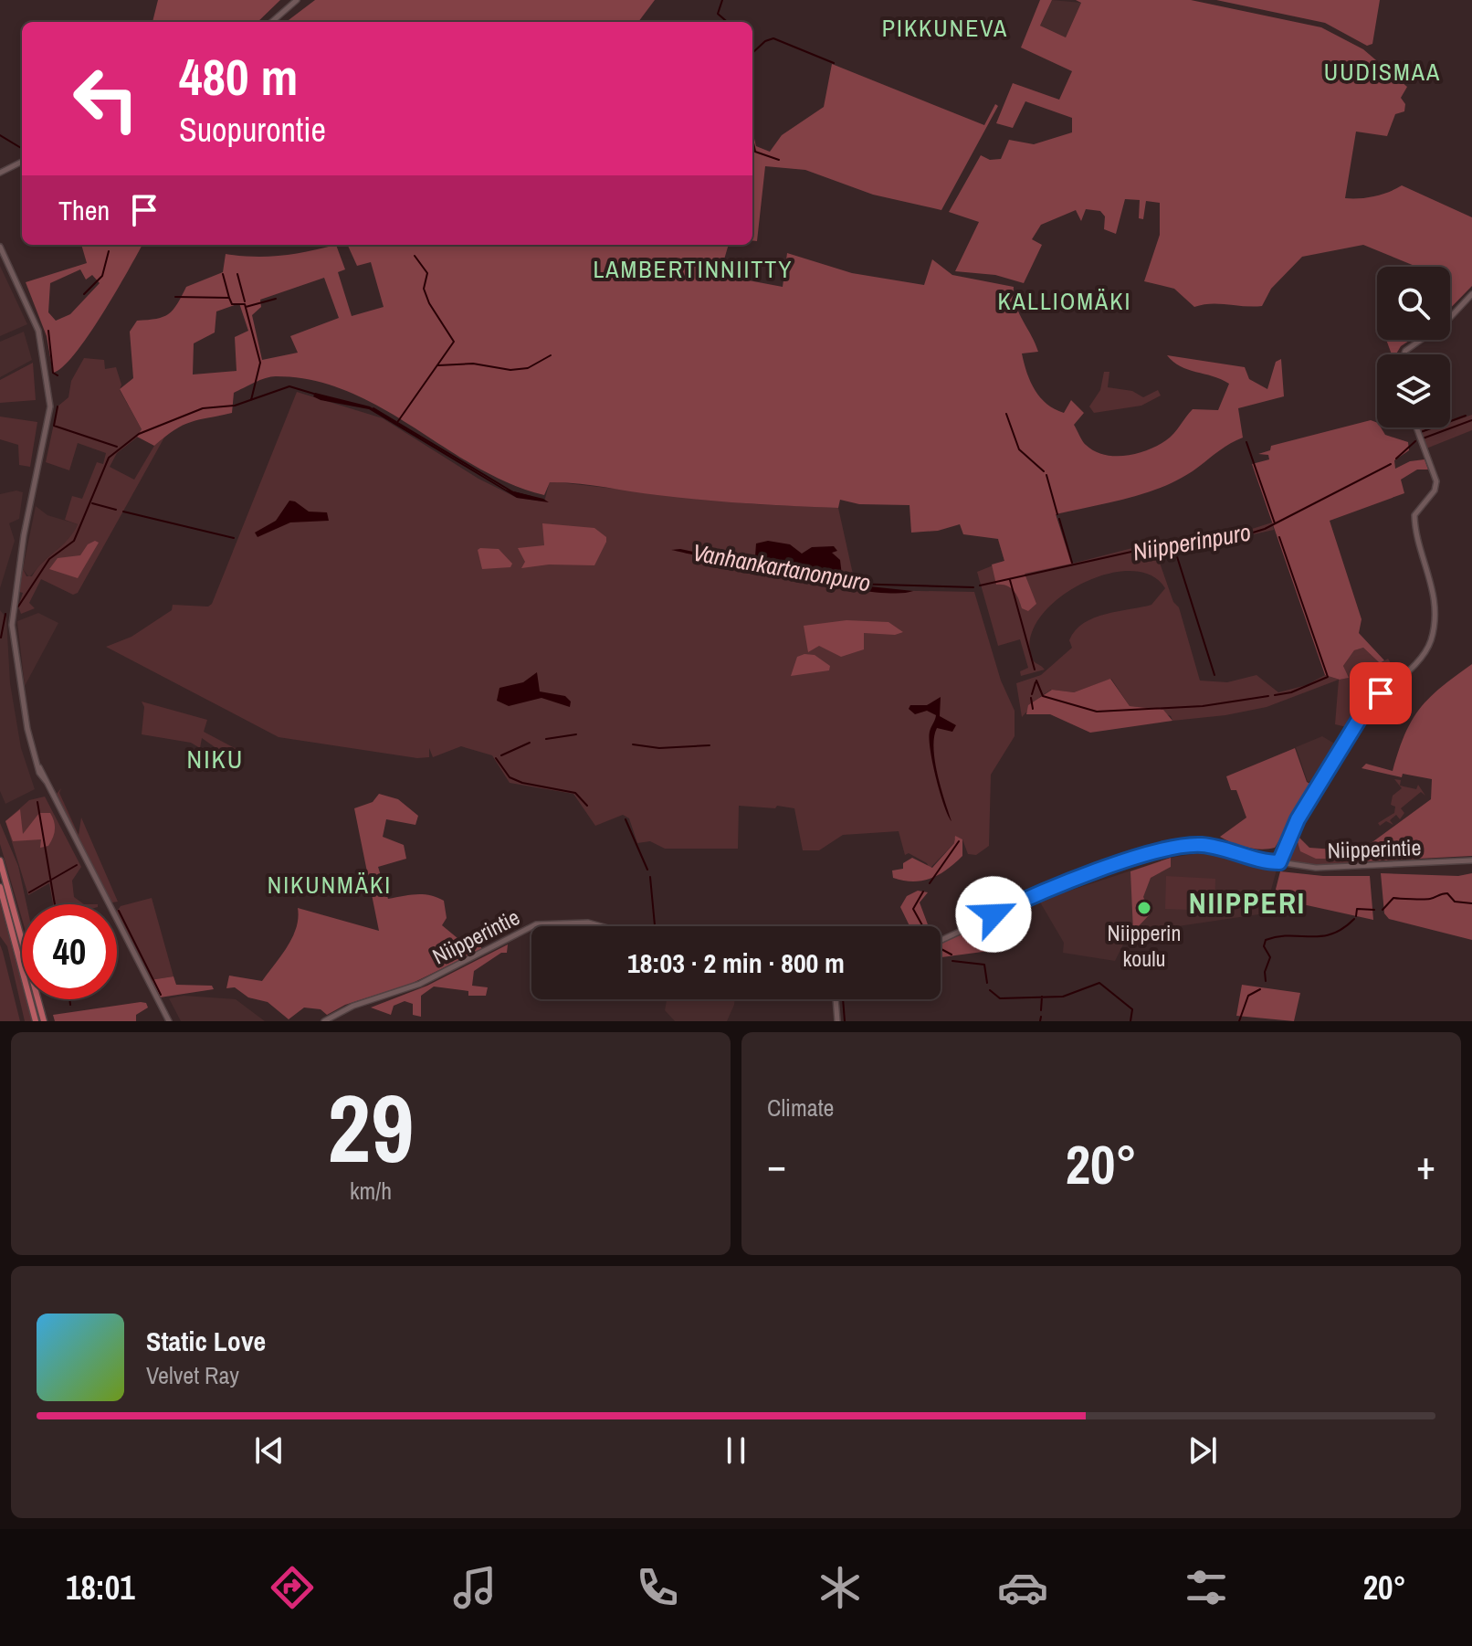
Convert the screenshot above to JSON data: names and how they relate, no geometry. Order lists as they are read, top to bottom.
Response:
{
  "streets": {
    "street": ["Niipperintie"]
  },
  "districts": [
    "PIKKUNEVA",
    "UUDISMAA",
    "LAMBERTINNIITTY",
    "KALLIOMÄKI",
    "NIKU",
    "NIKUNMÄKI",
    "NIIPPERI"
  ],
  "water": ["Niipperinpuro", "Vanhankartanonpuro"],
  "places": ["Niipperin koulu"],
  "page": {
    "turn": ["480 m", "Suopurontie"],
    "then": "Then",
    "limit": "40",
    "trip": "18:03 · 2 min · 800 m",
    "tile": [
      ["29", "km/h"],
      "Climate"
    ],
    "heat": ["−", "20°", "+"],
    "song": ["Static Love", "Velvet Ray"],
    "tabs": ["18:01", "20°"]
  }
}
